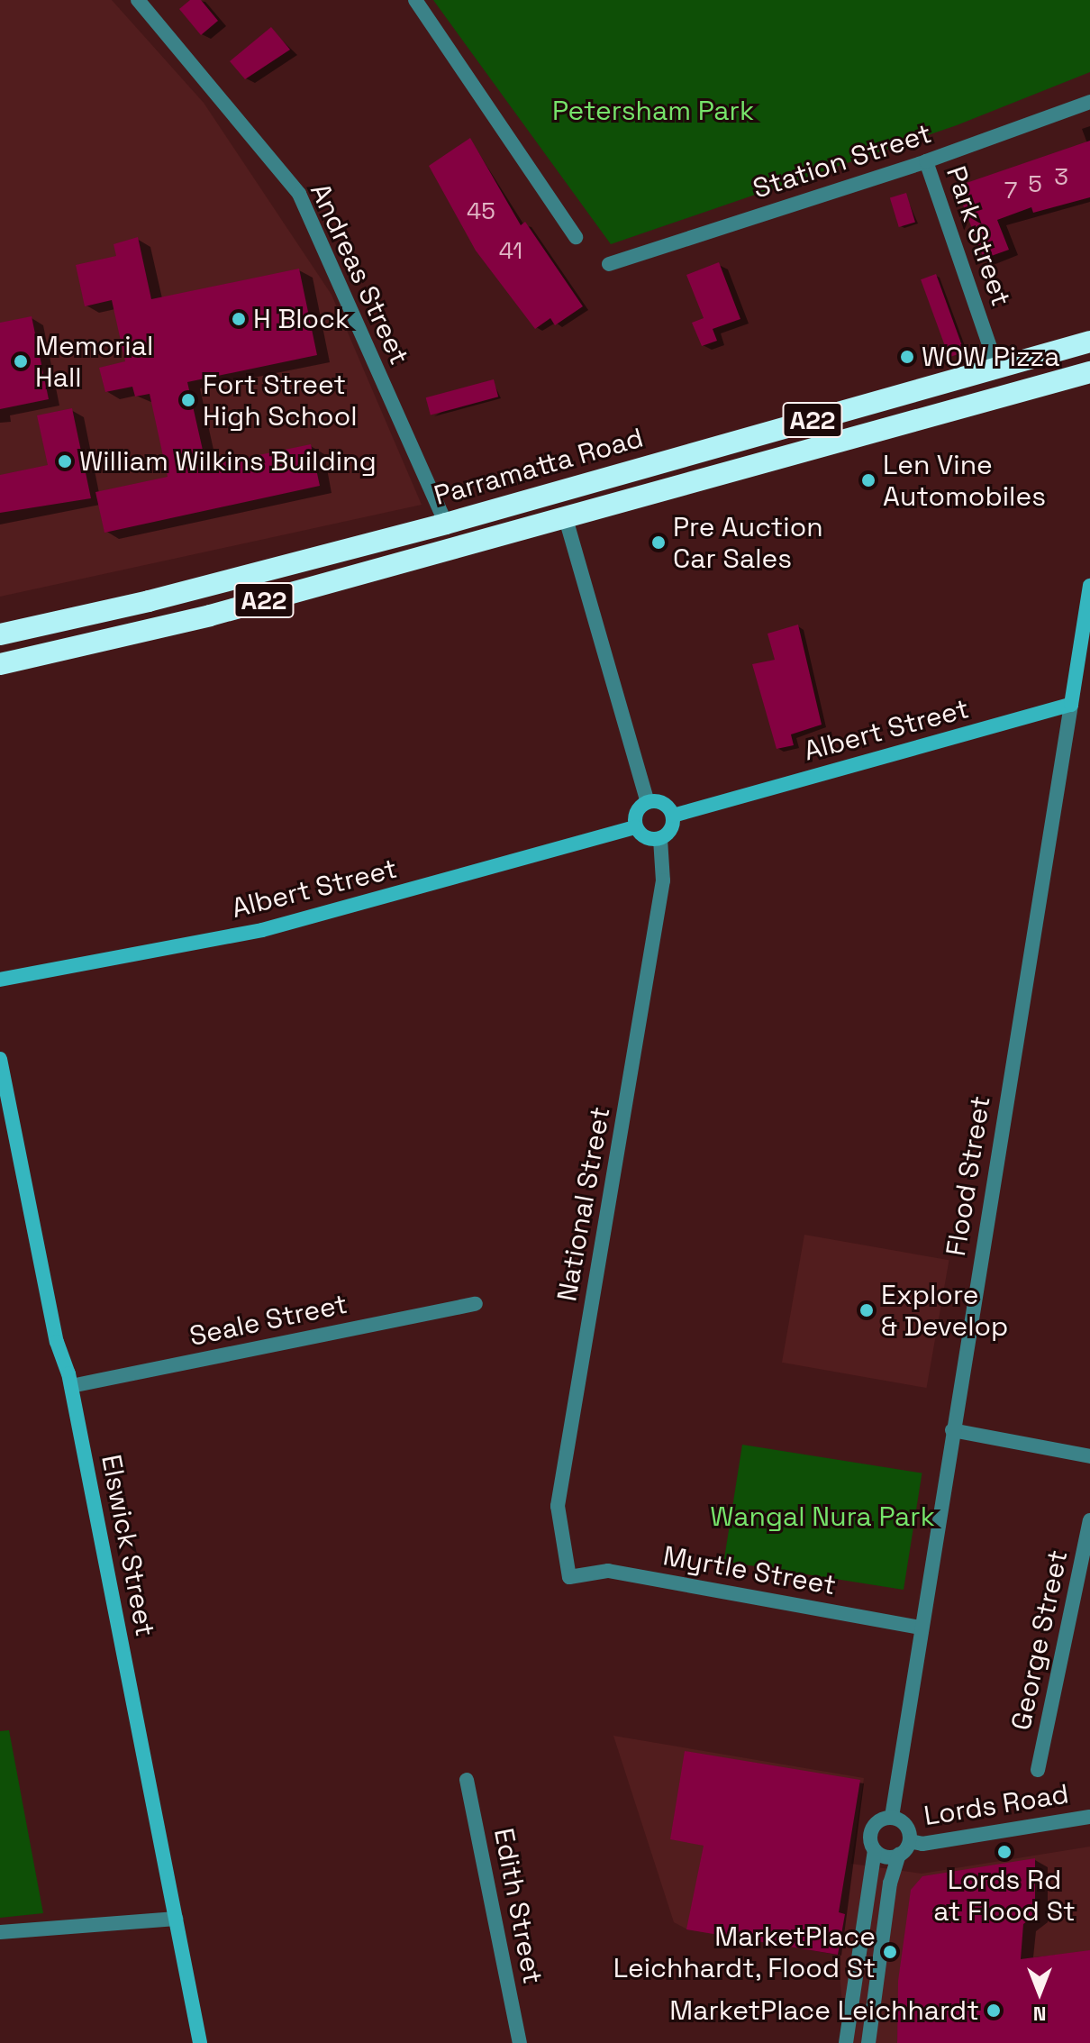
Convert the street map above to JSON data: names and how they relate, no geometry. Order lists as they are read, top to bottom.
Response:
{
  "streets": {
    "highway": ["A22", "Parramatta Road"],
    "street": [
      "Station Street",
      "Park Street",
      "Andreas Street",
      "Albert Street",
      "Flood Street",
      "National Street",
      "Seale Street",
      "Elswick Street",
      "Myrtle Street",
      "George Street",
      "Lords Road",
      "Edith Street"
    ]
  },
  "crossings": [
    ["Station Street", "Park Street"],
    ["Park Street", "Parramatta Road"],
    ["Andreas Street", "Parramatta Road"],
    ["Albert Street", "Flood Street"],
    ["Albert Street", "National Street"],
    ["Flood Street", "Myrtle Street"],
    ["Flood Street", "Lords Road"],
    ["National Street", "Myrtle Street"],
    ["Seale Street", "Elswick Street"]
  ],
  "parks": ["Petersham Park", "Wangal Nura Park"],
  "places": [
    "H Block",
    "WOW Pizza",
    "Memorial Hall",
    "Fort Street High School",
    "William Wilkins Building",
    "Len Vine Automobiles",
    "Pre Auction Car Sales",
    "Explore & Develop",
    "Lords Rd at Flood St",
    "MarketPlace Leichhardt, Flood St",
    "MarketPlace Leichhardt"
  ],
  "house_numbers": [
    "3",
    "5",
    "7",
    "45",
    "41"
  ],
  "north": "bottom"
}
